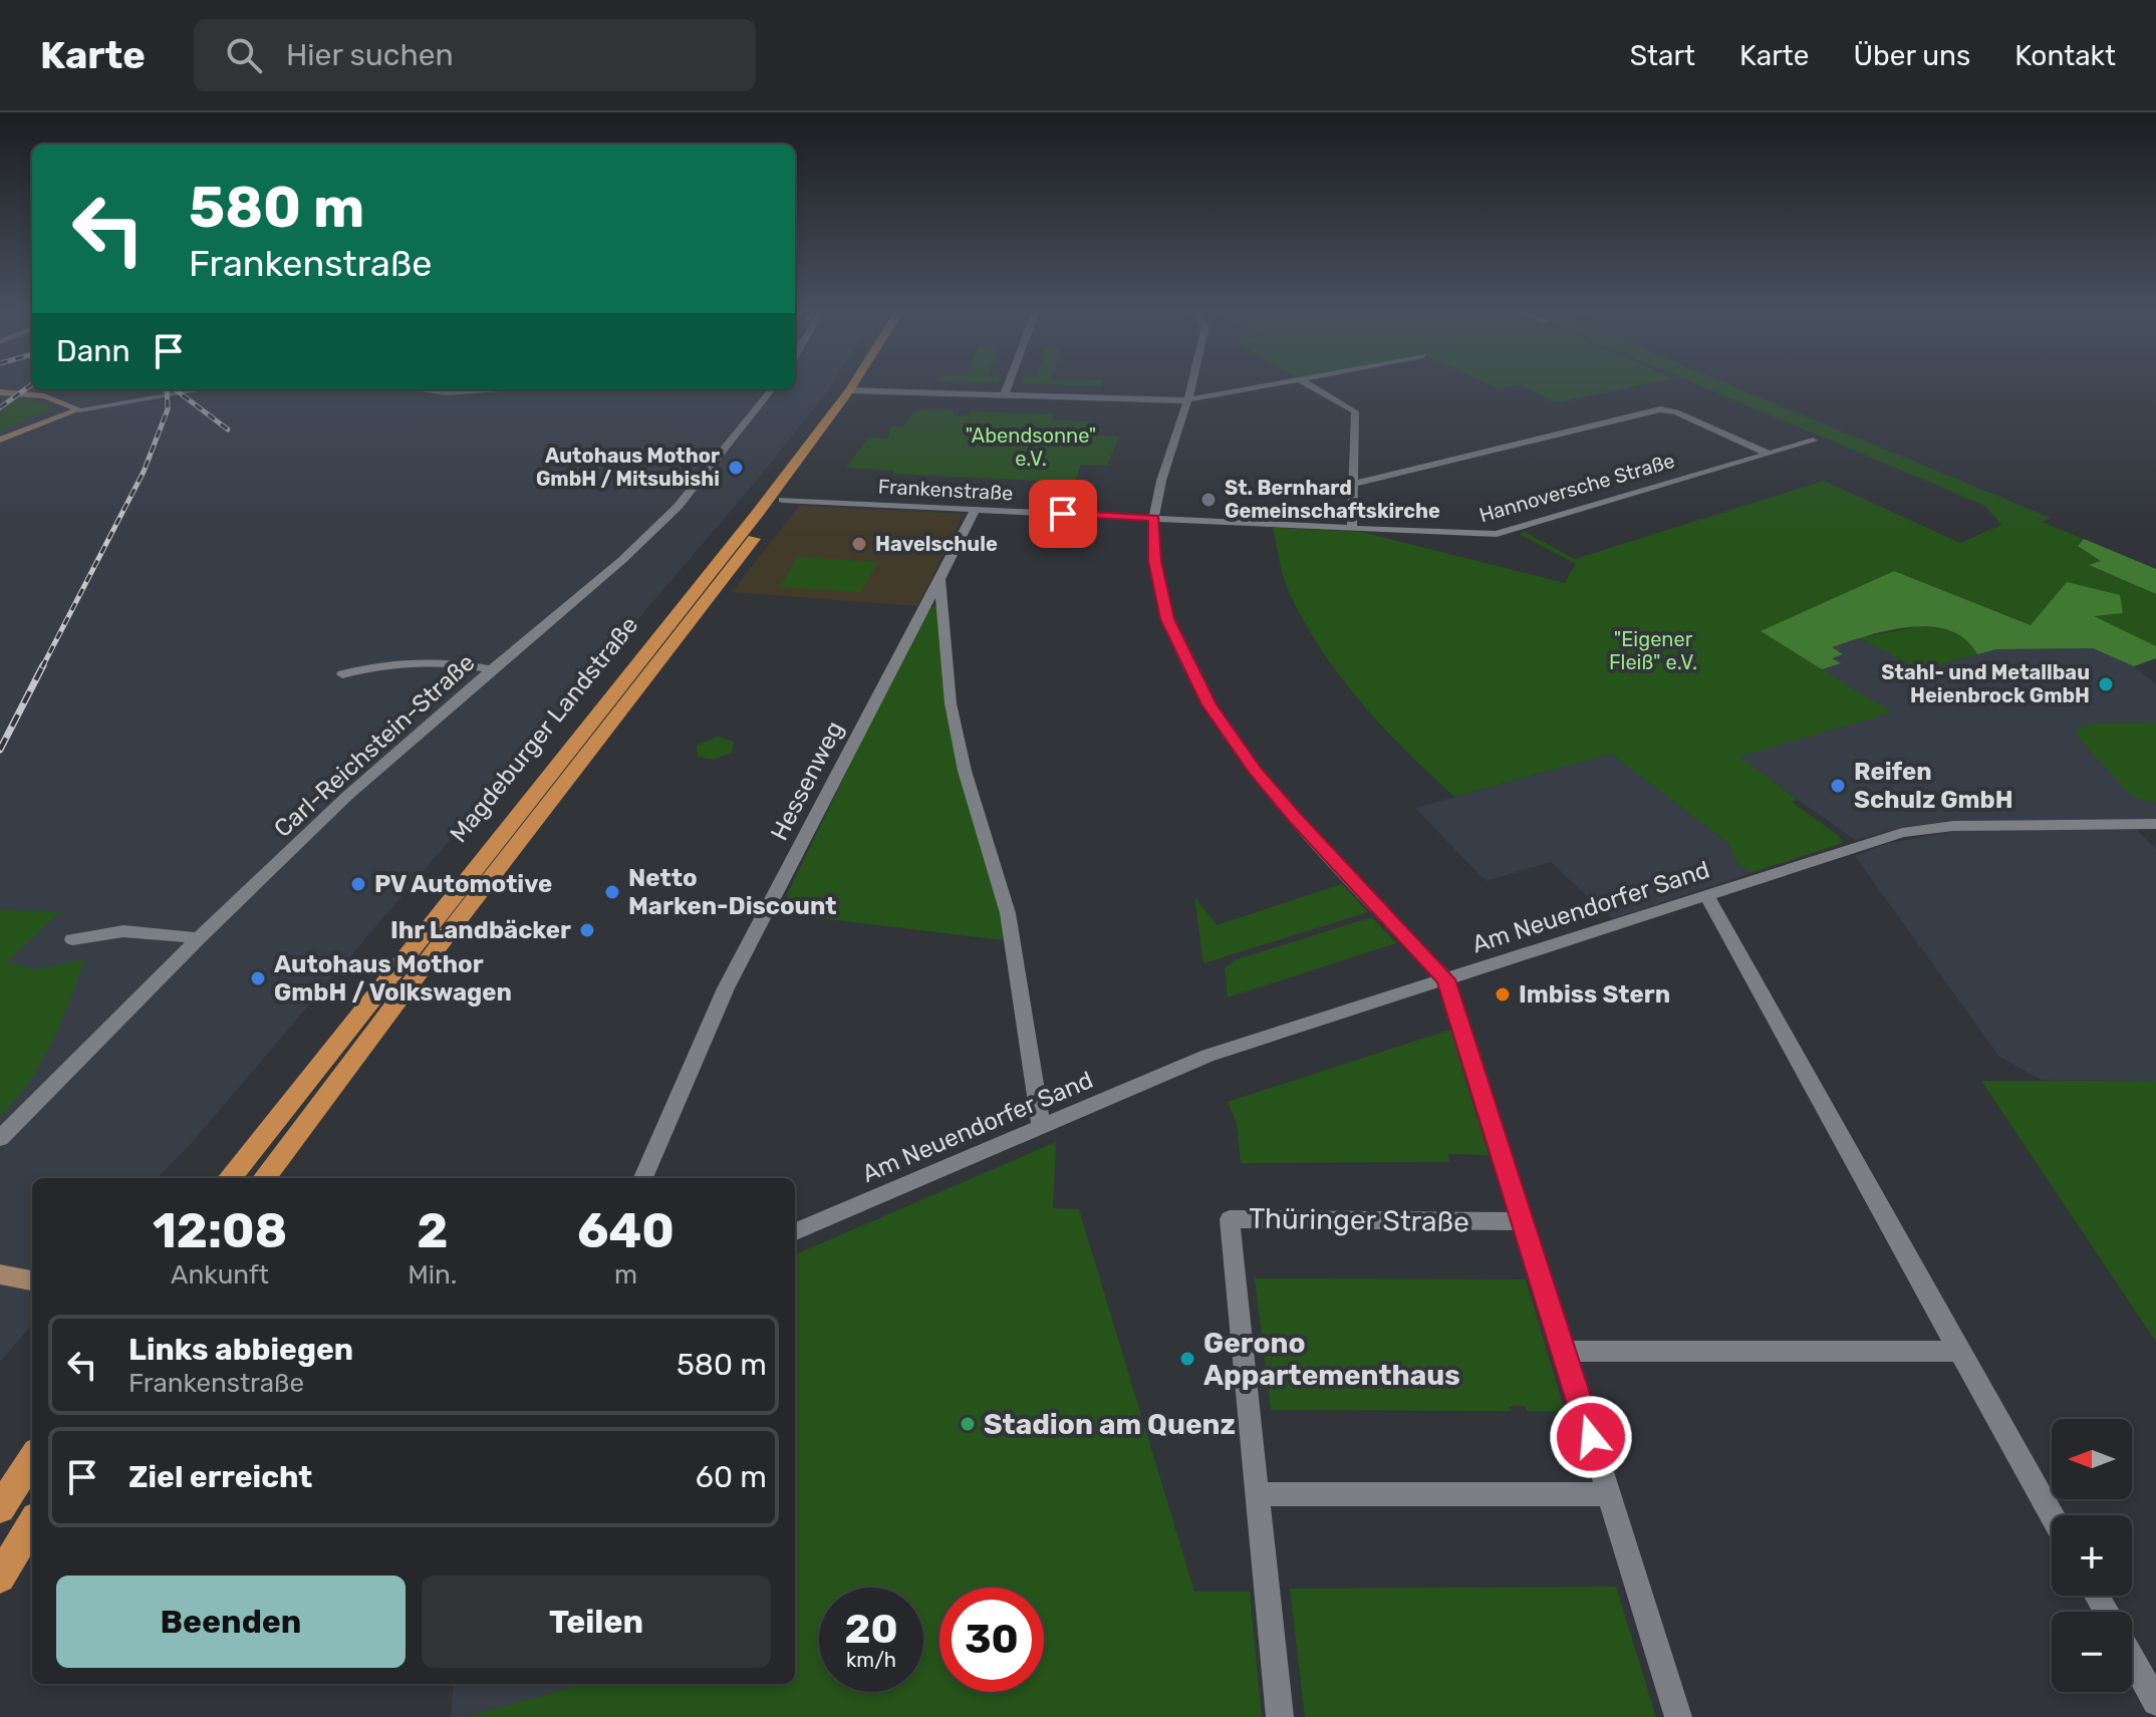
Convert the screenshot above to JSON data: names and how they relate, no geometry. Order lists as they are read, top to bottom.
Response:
{
  "streets": {
    "main road": ["Magdeburger Landstraße"],
    "street": [
      "Hannoversche Straße",
      "Frankenstraße",
      "Carl-Reichstein-Straße",
      "Hessenweg",
      "Am Neuendorfer Sand",
      "Thüringer Straße"
    ]
  },
  "crossings": [
    ["Hannoversche Straße", "Frankenstraße"],
    ["Frankenstraße", "Magdeburger Landstraße"],
    ["Frankenstraße", "Hessenweg"]
  ],
  "parks": ["\"Abendsonne\" e.V.", "\"Eigener Fleiß\" e.V."],
  "places": [
    "Autohaus Mothor GmbH / Mitsubishi",
    "St. Bernhard Gemeinschaftskirche",
    "Havelschule",
    "Stahl- und Metallbau Heienbrock GmbH",
    "Reifen Schulz GmbH",
    "PV Automotive",
    "Netto Marken-Discount",
    "Ihr Landbäcker",
    "Autohaus Mothor GmbH / Volkswagen",
    "Imbiss Stern",
    "Gerono Appartementhaus",
    "Stadion am Quenz"
  ],
  "north": "left",
  "page": {
    "header": "Karte",
    "search": "Hier suchen",
    "nav": [
      "Start",
      "Karte",
      "Über uns",
      "Kontakt"
    ],
    "turn": ["580 m", "Frankenstraße"],
    "then": "Dann",
    "eta": [
      "12:08",
      "Ankunft",
      "2",
      "Min.",
      "640",
      "m"
    ],
    "list": [
      {
        "name": "Links abbiegen",
        "note": "Frankenstraße",
        "value": "580 m"
      },
      {
        "name": "Ziel erreicht",
        "value": "60 m"
      }
    ],
    "map_buttons": ["+", "−"],
    "buttons": ["Beenden", "Teilen"],
    "speed": "20 km/h",
    "limit": "30"
  }
}
